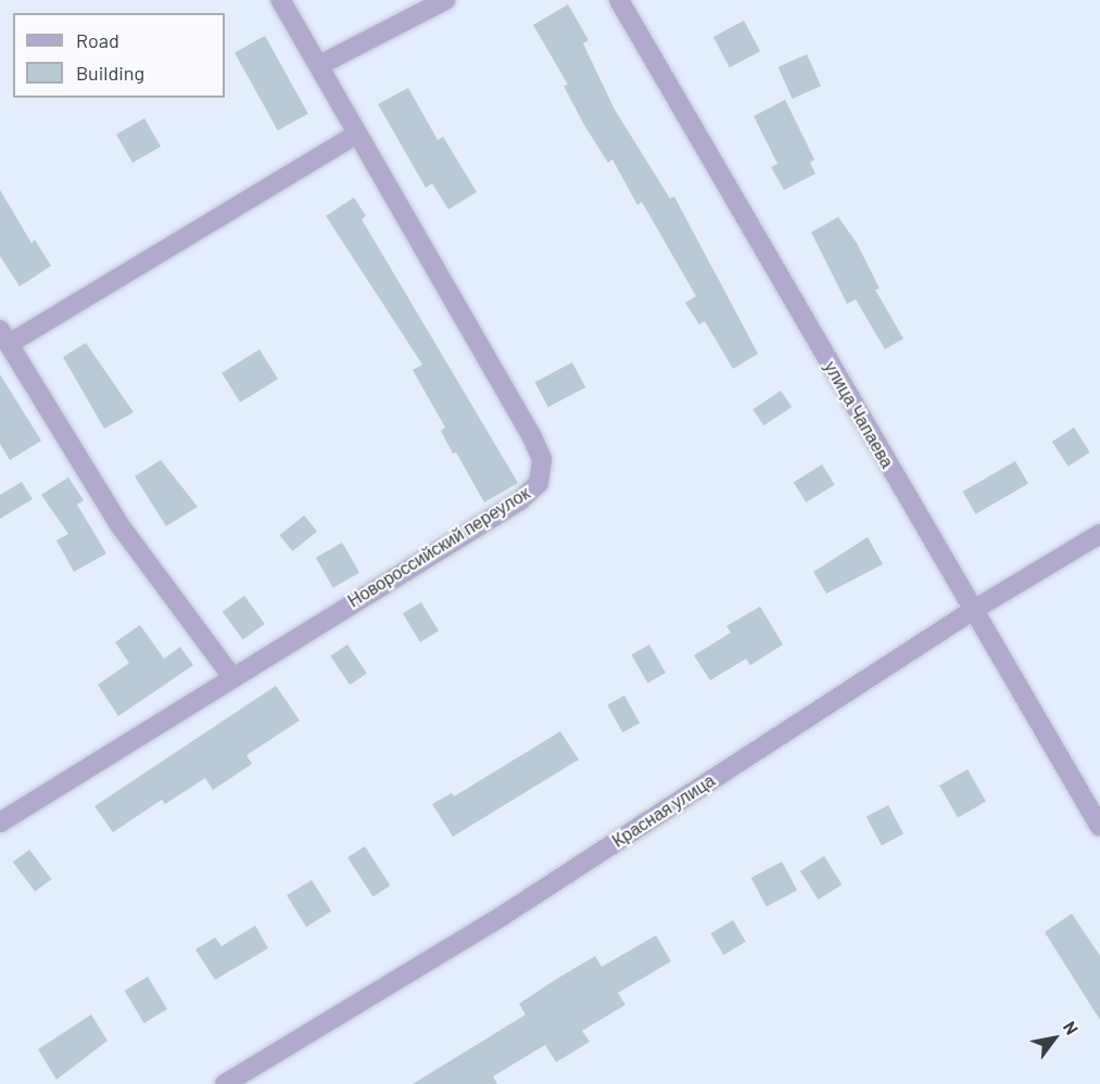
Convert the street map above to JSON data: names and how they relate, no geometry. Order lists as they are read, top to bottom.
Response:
{
  "streets": {
    "street": ["улица Чапаева", "Новороссийский переулок", "Красная улица"]
  },
  "crossings": [
    ["улица Чапаева", "Красная улица"]
  ],
  "legend": ["Road", "Building"],
  "north": "top right"
}
